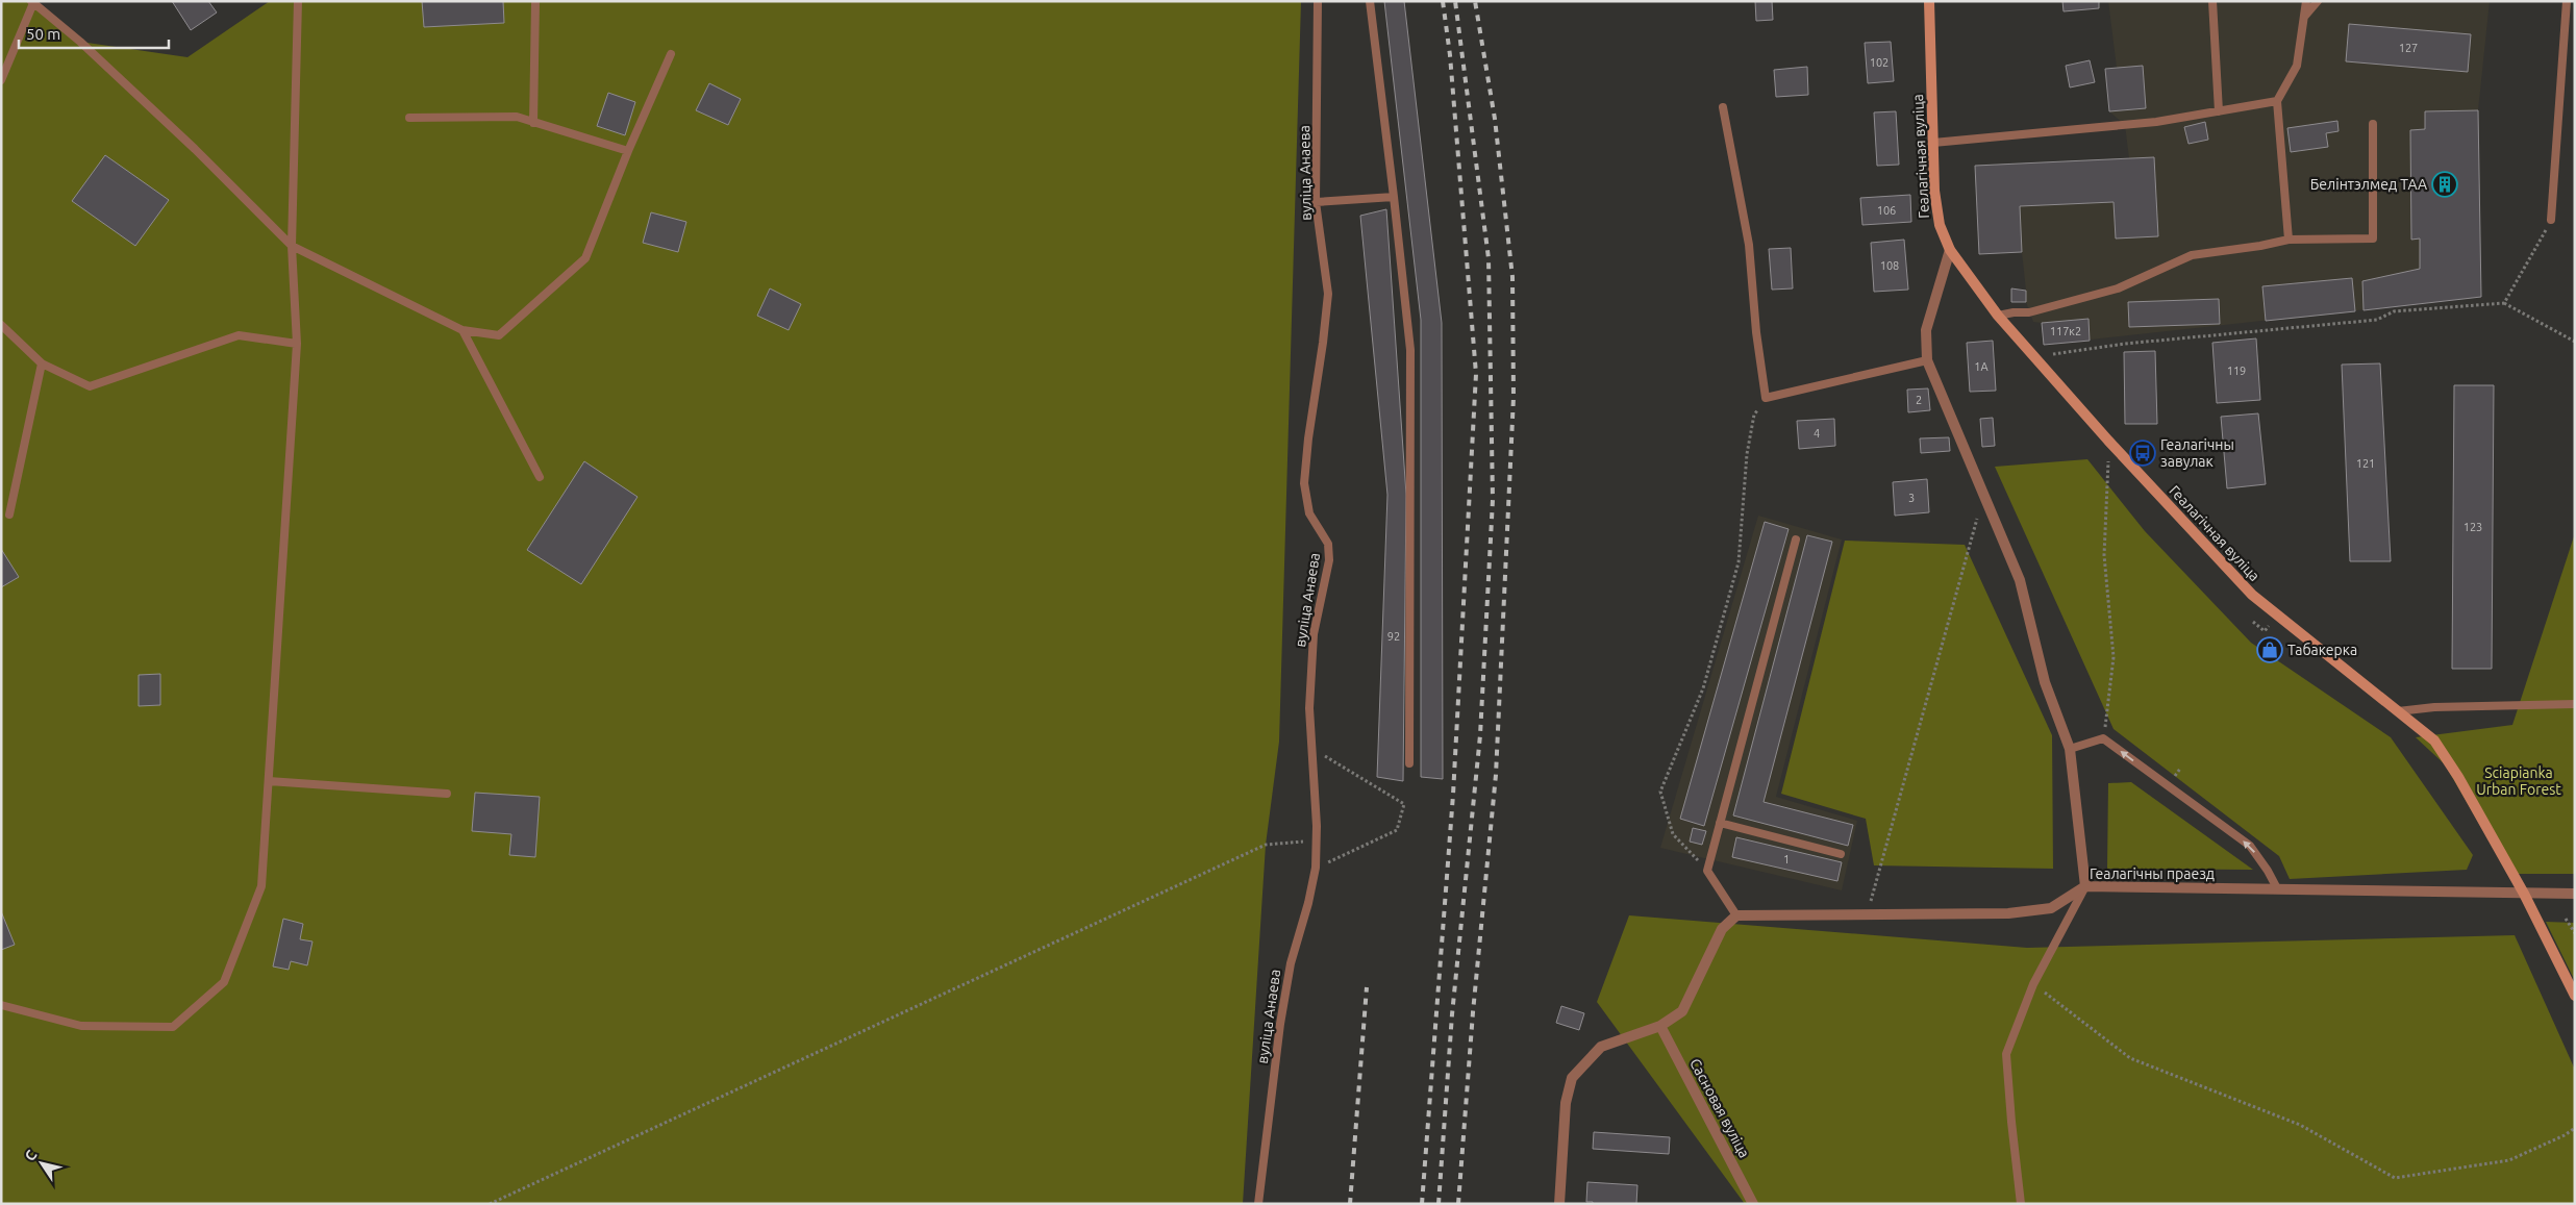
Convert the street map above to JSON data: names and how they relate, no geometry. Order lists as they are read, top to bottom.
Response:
{
  "streets": {
    "street": ["Геалагічная вуліца", "Геалагічны праезд", "Сасновая вуліца"],
    "lane": ["вуліца Анаева"]
  },
  "crossings": [
    ["Геалагічная вуліца", "Геалагічны праезд"]
  ],
  "parks": ["Sciapianka Urban Forest"],
  "places": {
    "building": ["Белінтэлмед ТАА"],
    "bus stop": ["Геалагічны завулак"],
    "shop": ["Табакерка"]
  },
  "house_numbers": [
    "127",
    "102",
    "106",
    "108",
    "117к2",
    "1А",
    "119",
    "2",
    "4",
    "121",
    "3",
    "123",
    "92",
    "1"
  ],
  "scale_bar": "50 m",
  "north": "top left"
}
